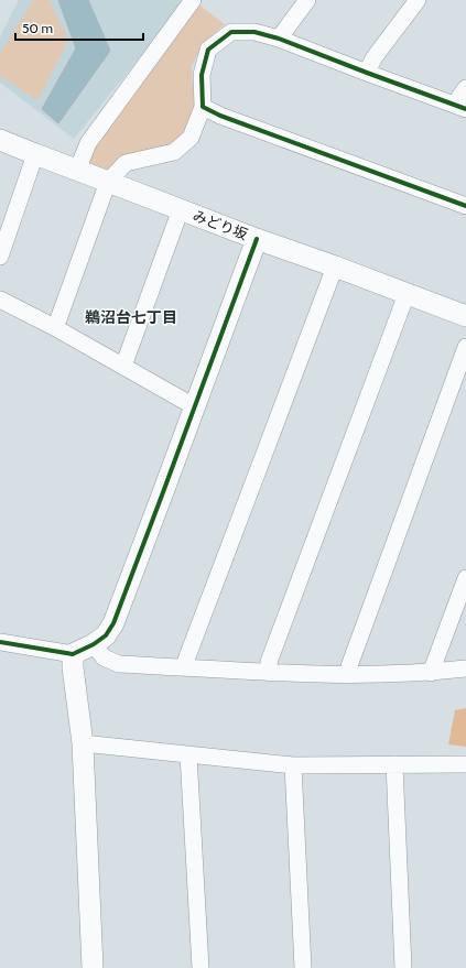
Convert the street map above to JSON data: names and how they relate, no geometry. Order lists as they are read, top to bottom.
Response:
{
  "streets": {
    "street": ["みどり坂"]
  },
  "districts": ["鵜沼台七丁目"],
  "scale_bar": "50 m"
}
